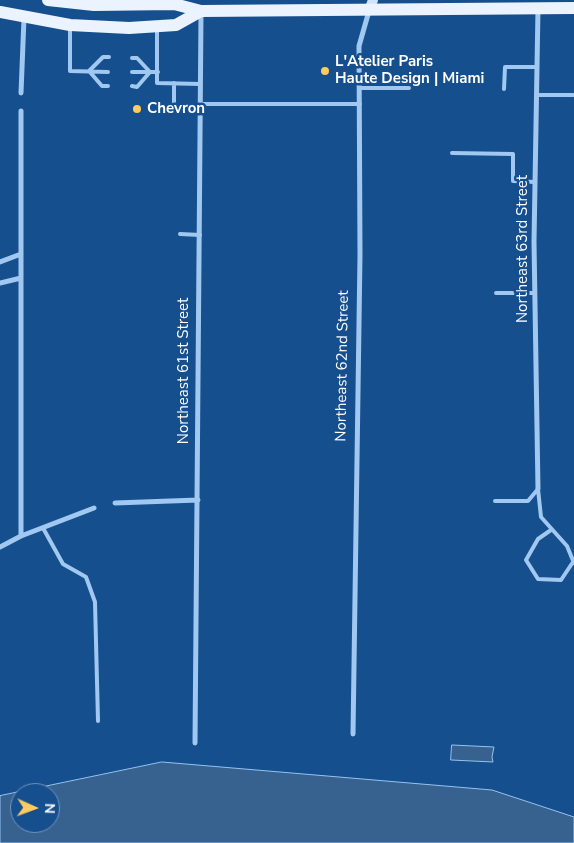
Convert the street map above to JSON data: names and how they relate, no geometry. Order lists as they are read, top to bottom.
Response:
{
  "streets": {
    "street": ["Northeast 63rd Street", "Northeast 62nd Street", "Northeast 61st Street"]
  },
  "places": ["L'Atelier Paris Haute Design | Miami", "Chevron"],
  "north": "right"
}
